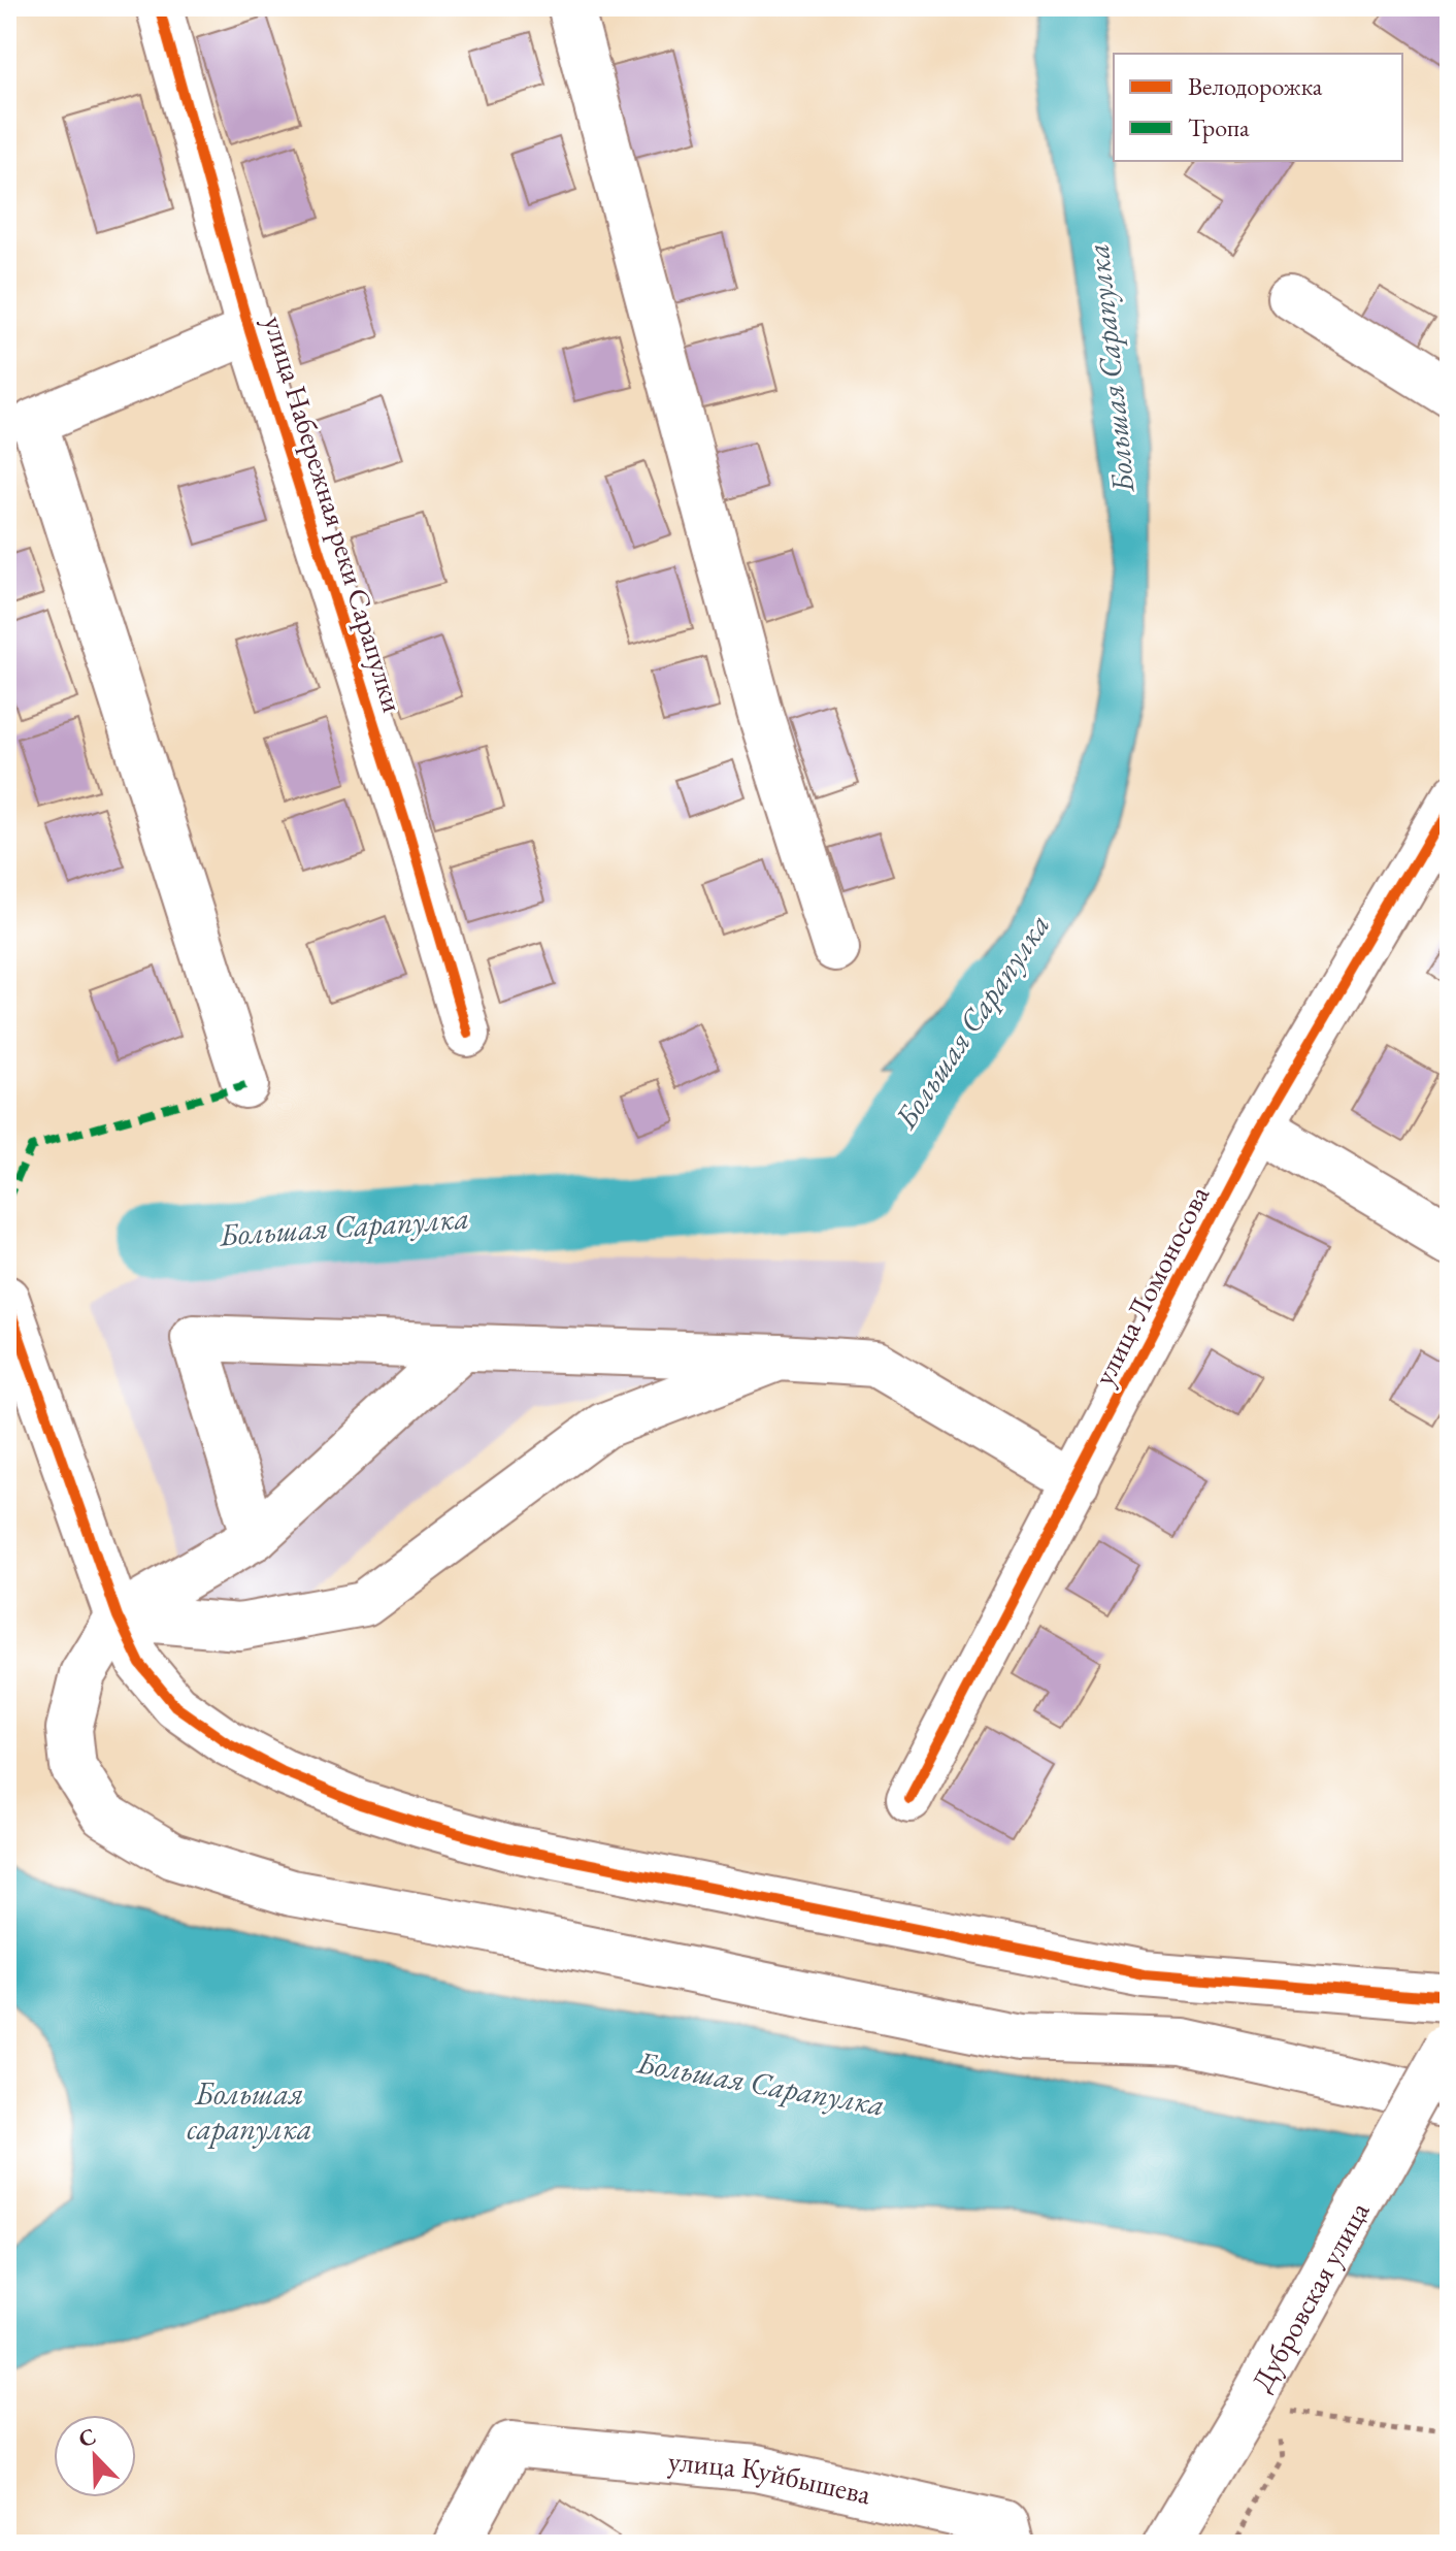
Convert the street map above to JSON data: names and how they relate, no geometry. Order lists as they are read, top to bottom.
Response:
{
  "streets": {
    "street": [
      "улица Набережная реки Сарапулки",
      "улица Ломоносова",
      "Дубровская улица",
      "улица Куйбышева"
    ]
  },
  "water": ["Большая Сарапулка", "Большая сарапулка"],
  "legend": ["Велодорожка", "Тропа"],
  "north": "top left"
}
